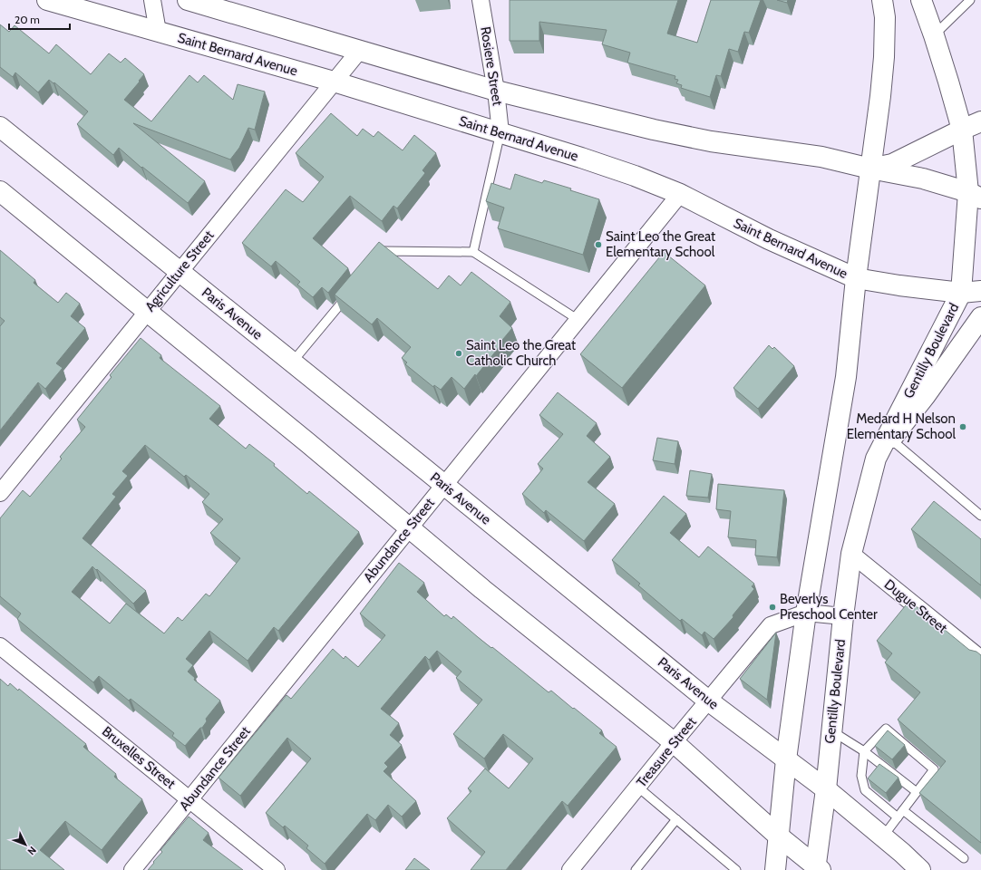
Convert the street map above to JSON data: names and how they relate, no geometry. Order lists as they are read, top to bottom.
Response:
{
  "streets": {
    "street": [
      "Saint Bernard Avenue",
      "Rosiere Street",
      "Agriculture Street",
      "Paris Avenue",
      "Gentilly Boulevard",
      "Abundance Street",
      "Dugue Street",
      "Treasure Street",
      "Bruxelles Street"
    ]
  },
  "crossings": [
    ["Saint Bernard Avenue", "Rosiere Street"],
    ["Saint Bernard Avenue", "Agriculture Street"],
    ["Saint Bernard Avenue", "Gentilly Boulevard"],
    ["Saint Bernard Avenue", "Abundance Street"],
    ["Agriculture Street", "Paris Avenue"],
    ["Paris Avenue", "Gentilly Boulevard"],
    ["Paris Avenue", "Abundance Street"],
    ["Paris Avenue", "Treasure Street"],
    ["Gentilly Boulevard", "Dugue Street"],
    ["Gentilly Boulevard", "Treasure Street"],
    ["Abundance Street", "Bruxelles Street"]
  ],
  "places": [
    "Saint Leo the Great Elementary School",
    "Saint Leo the Great Catholic Church",
    "Medard H Nelson Elementary School",
    "Beverlys Preschool Center"
  ],
  "scale_bar": "20 m",
  "north": "bottom right"
}
